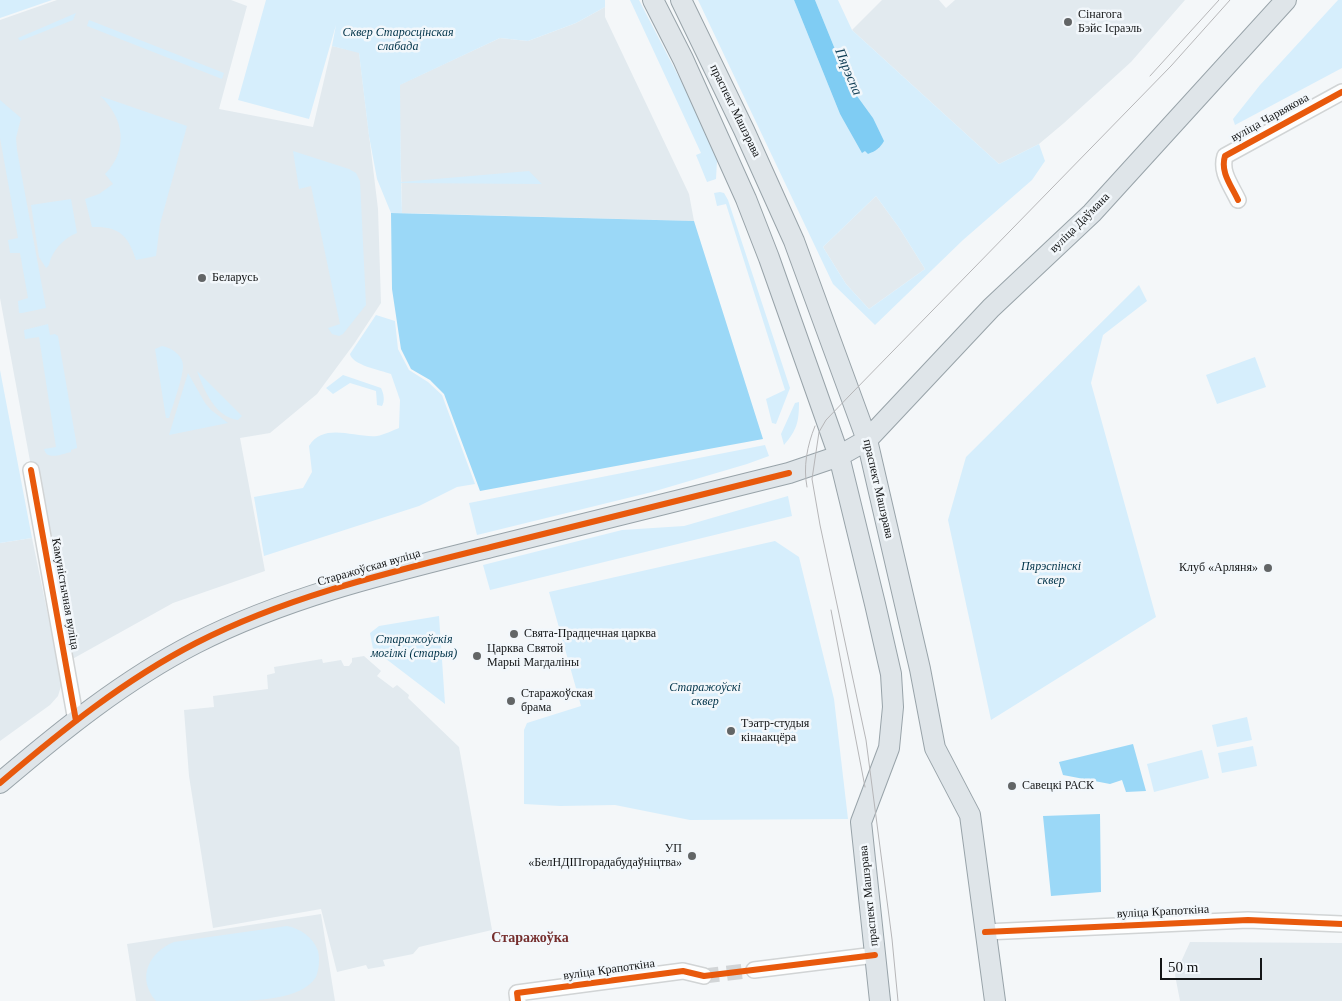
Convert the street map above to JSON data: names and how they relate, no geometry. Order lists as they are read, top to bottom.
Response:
{
  "streets": {
    "main road": ["праспект Машэрава", "вуліца Даўмана", "Старажоўская вуліца"],
    "street": ["вуліца Чарвякова", "Камуністычная вуліца", "вуліца Крапоткіна"]
  },
  "crossings": [
    ["праспект Машэрава", "вуліца Даўмана"],
    ["праспект Машэрава", "Старажоўская вуліца"],
    ["праспект Машэрава", "вуліца Крапоткіна"],
    ["вуліца Даўмана", "Старажоўская вуліца"],
    ["Старажоўская вуліца", "Камуністычная вуліца"]
  ],
  "districts": ["Старажоўка"],
  "water": ["Пярэспа"],
  "parks": [
    "Сквер Старосцінская слабада",
    "Пярэспінскі сквер",
    "Старажоўскія могілкі (старыя)",
    "Старажоўскі сквер"
  ],
  "places": [
    "Сінагога Бэйс Ісраэль",
    "Беларусь",
    "Клуб «Арляня»",
    "Свята-Прадцечная царква",
    "Царква Святой Марыі Магдаліны",
    "Старажоўская брама",
    "Тэатр-студыя кінаакцёра",
    "Савецкі РАСК",
    "УП «БелНДІПгорадабудаўніцтва»"
  ],
  "scale_bar": "50 m"
}
